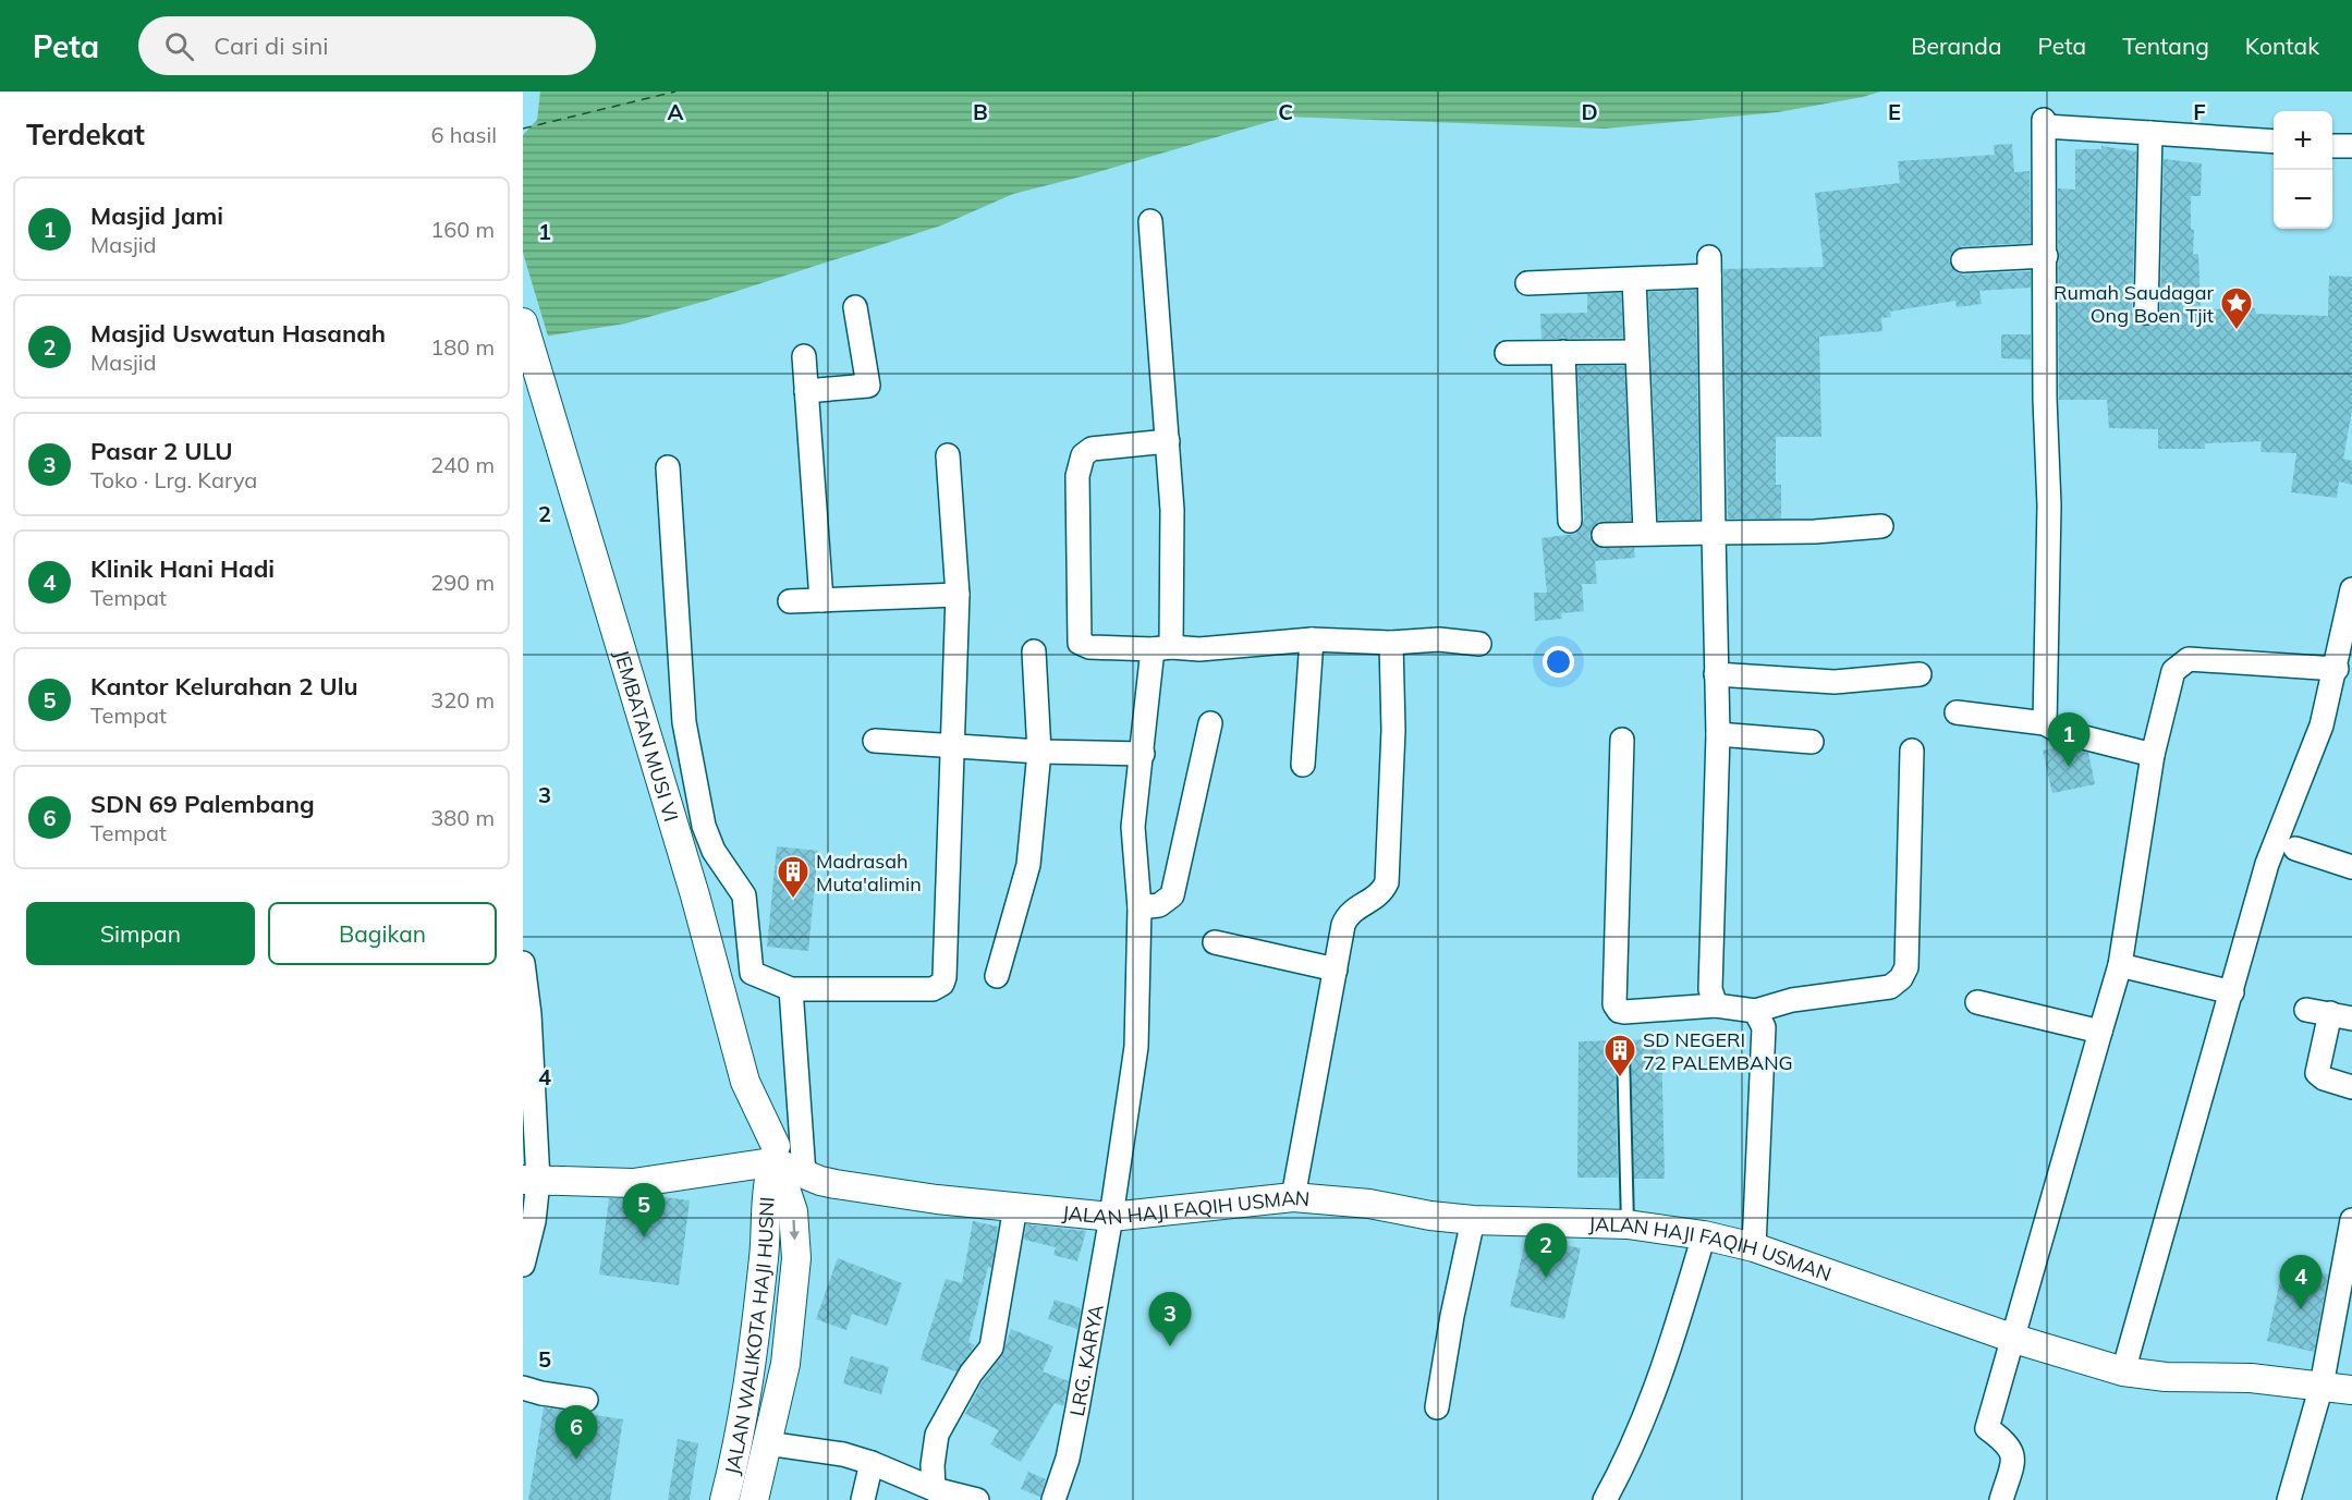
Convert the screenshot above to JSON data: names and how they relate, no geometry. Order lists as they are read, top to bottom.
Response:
{
  "streets": {
    "street": [
      "JEMBATAN MUSI VI",
      "JALAN HAJI FAQIH USMAN",
      "JALAN WALIKOTA HAJI HUSNI",
      "LRG. KARYA"
    ]
  },
  "crossings": [
    ["JEMBATAN MUSI VI", "JALAN HAJI FAQIH USMAN"],
    ["JEMBATAN MUSI VI", "JALAN WALIKOTA HAJI HUSNI"],
    ["JALAN HAJI FAQIH USMAN", "JALAN WALIKOTA HAJI HUSNI"],
    ["JALAN HAJI FAQIH USMAN", "LRG. KARYA"]
  ],
  "places": {
    "place": ["Rumah Saudagar Ong Boen Tjit"],
    "building": ["Madrasah Muta'alimin", "SD NEGERI 72 PALEMBANG"]
  },
  "page": {
    "header": "Peta",
    "search": "Cari di sini",
    "nav": [
      "Beranda",
      "Peta",
      "Tentang",
      "Kontak"
    ],
    "heading": ["Terdekat", "6 hasil"],
    "map_buttons": ["+", "−"],
    "list": [
      {
        "mark": "1",
        "name": "Masjid Jami",
        "note": "Masjid",
        "value": "160 m"
      },
      {
        "mark": "2",
        "name": "Masjid Uswatun Hasanah",
        "note": "Masjid",
        "value": "180 m"
      },
      {
        "mark": "3",
        "name": "Pasar 2 ULU",
        "note": "Toko · Lrg. Karya",
        "value": "240 m"
      },
      {
        "mark": "4",
        "name": "Klinik Hani Hadi",
        "note": "Tempat",
        "value": "290 m"
      },
      {
        "mark": "5",
        "name": "Kantor Kelurahan 2 Ulu",
        "note": "Tempat",
        "value": "320 m"
      },
      {
        "mark": "6",
        "name": "SDN 69 Palembang",
        "note": "Tempat",
        "value": "380 m"
      }
    ],
    "pins": [
      "1",
      "5",
      "2",
      "4",
      "3",
      "6"
    ],
    "buttons": ["Simpan", "Bagikan"]
  },
  "grid": {
    "columns": [
      "A",
      "B",
      "C",
      "D",
      "E",
      "F"
    ],
    "rows": [
      "1",
      "2",
      "3",
      "4",
      "5"
    ]
  }
}
